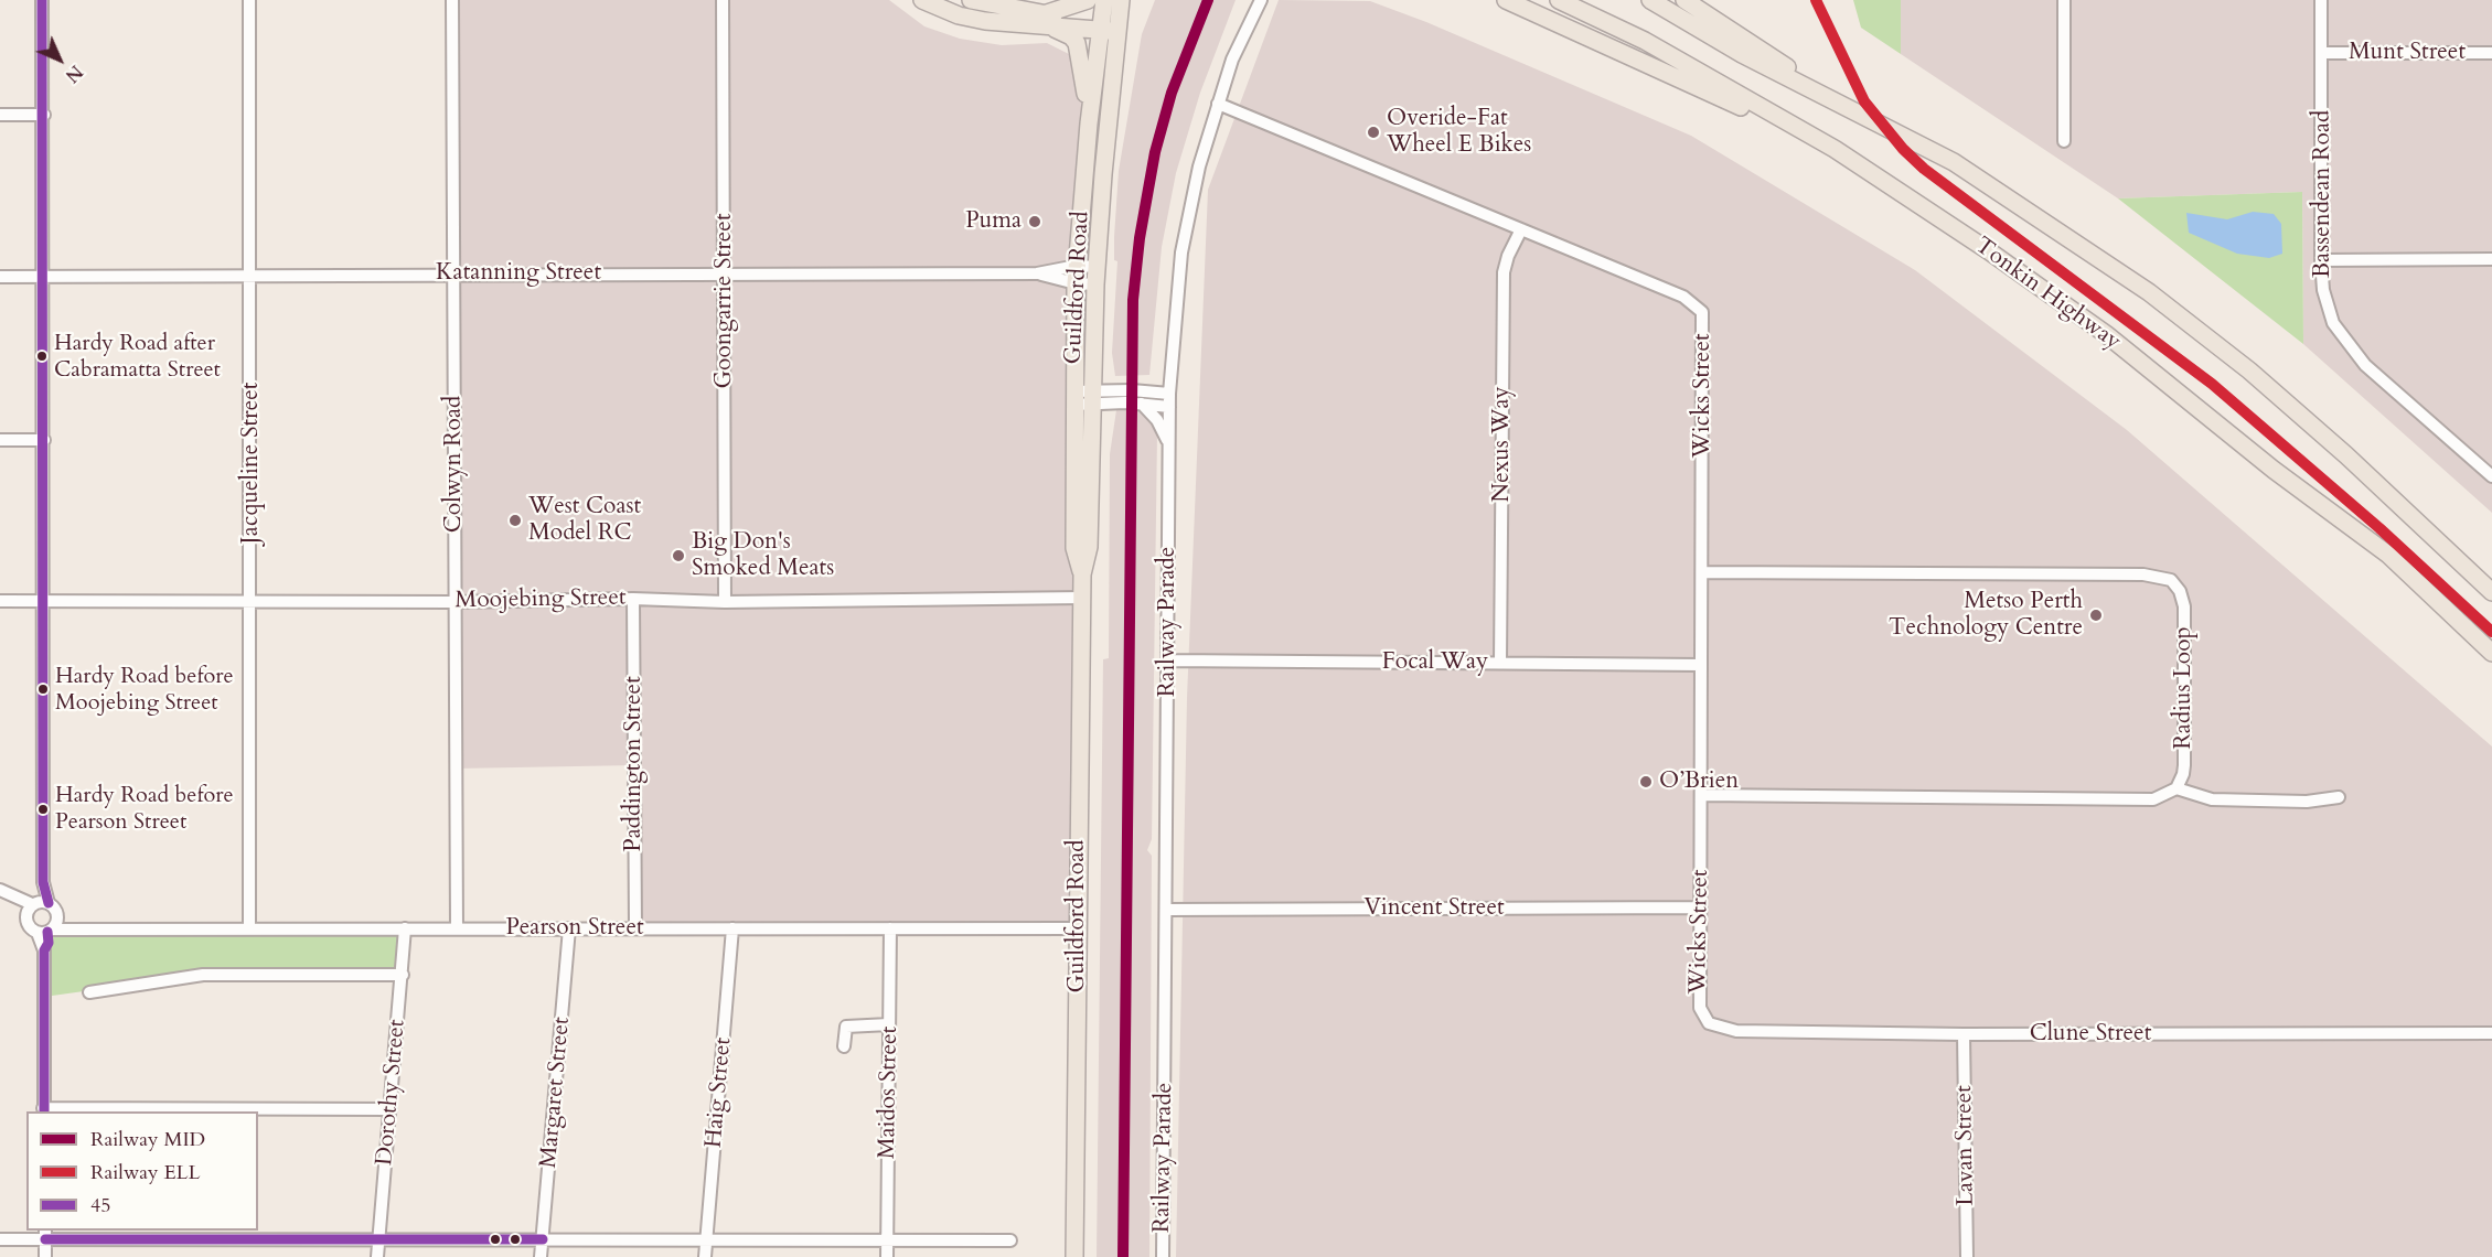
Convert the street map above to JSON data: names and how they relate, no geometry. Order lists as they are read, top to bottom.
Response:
{
  "streets": {
    "highway": ["Guildford Road", "Tonkin Highway"],
    "street": [
      "Munt Street",
      "Bassendean Road",
      "Katanning Street",
      "Goongarrie Street",
      "Wicks Street",
      "Nexus Way",
      "Jacqueline Street",
      "Colwyn Road",
      "Moojebing Street",
      "Railway Parade",
      "Focal Way",
      "Radius Loop",
      "Paddington Street",
      "Vincent Street",
      "Pearson Street",
      "Clune Street",
      "Dorothy Street",
      "Margaret Street",
      "Haig Street",
      "Maidos Street",
      "Lavan Street"
    ]
  },
  "crossings": [
    ["Munt Street", "Bassendean Road"],
    ["Katanning Street", "Guildford Road"],
    ["Katanning Street", "Goongarrie Street"],
    ["Katanning Street", "Jacqueline Street"],
    ["Katanning Street", "Colwyn Road"],
    ["Guildford Road", "Moojebing Street"],
    ["Guildford Road", "Pearson Street"],
    ["Goongarrie Street", "Moojebing Street"],
    ["Wicks Street", "Nexus Way"],
    ["Wicks Street", "Railway Parade"],
    ["Wicks Street", "Focal Way"],
    ["Wicks Street", "Radius Loop"],
    ["Wicks Street", "Vincent Street"],
    ["Wicks Street", "Clune Street"],
    ["Nexus Way", "Focal Way"],
    ["Jacqueline Street", "Moojebing Street"],
    ["Jacqueline Street", "Pearson Street"],
    ["Colwyn Road", "Moojebing Street"],
    ["Colwyn Road", "Pearson Street"],
    ["Moojebing Street", "Paddington Street"],
    ["Railway Parade", "Focal Way"],
    ["Railway Parade", "Vincent Street"],
    ["Paddington Street", "Pearson Street"],
    ["Pearson Street", "Dorothy Street"],
    ["Pearson Street", "Margaret Street"],
    ["Pearson Street", "Haig Street"],
    ["Pearson Street", "Maidos Street"],
    ["Clune Street", "Lavan Street"]
  ],
  "places": [
    "Overide-Fat Wheel E Bikes",
    "Puma",
    "Hardy Road after Cabramatta Street",
    "West Coast Model RC",
    "Big Don's Smoked Meats",
    "Metso Perth Technology Centre",
    "Hardy Road before Moojebing Street",
    "O’Brien",
    "Hardy Road before Pearson Street"
  ],
  "lines": ["rail line MID", "rail line ELL", "transit line 45"],
  "legend": ["Railway MID", "Railway ELL", "45"],
  "north": "bottom right"
}
